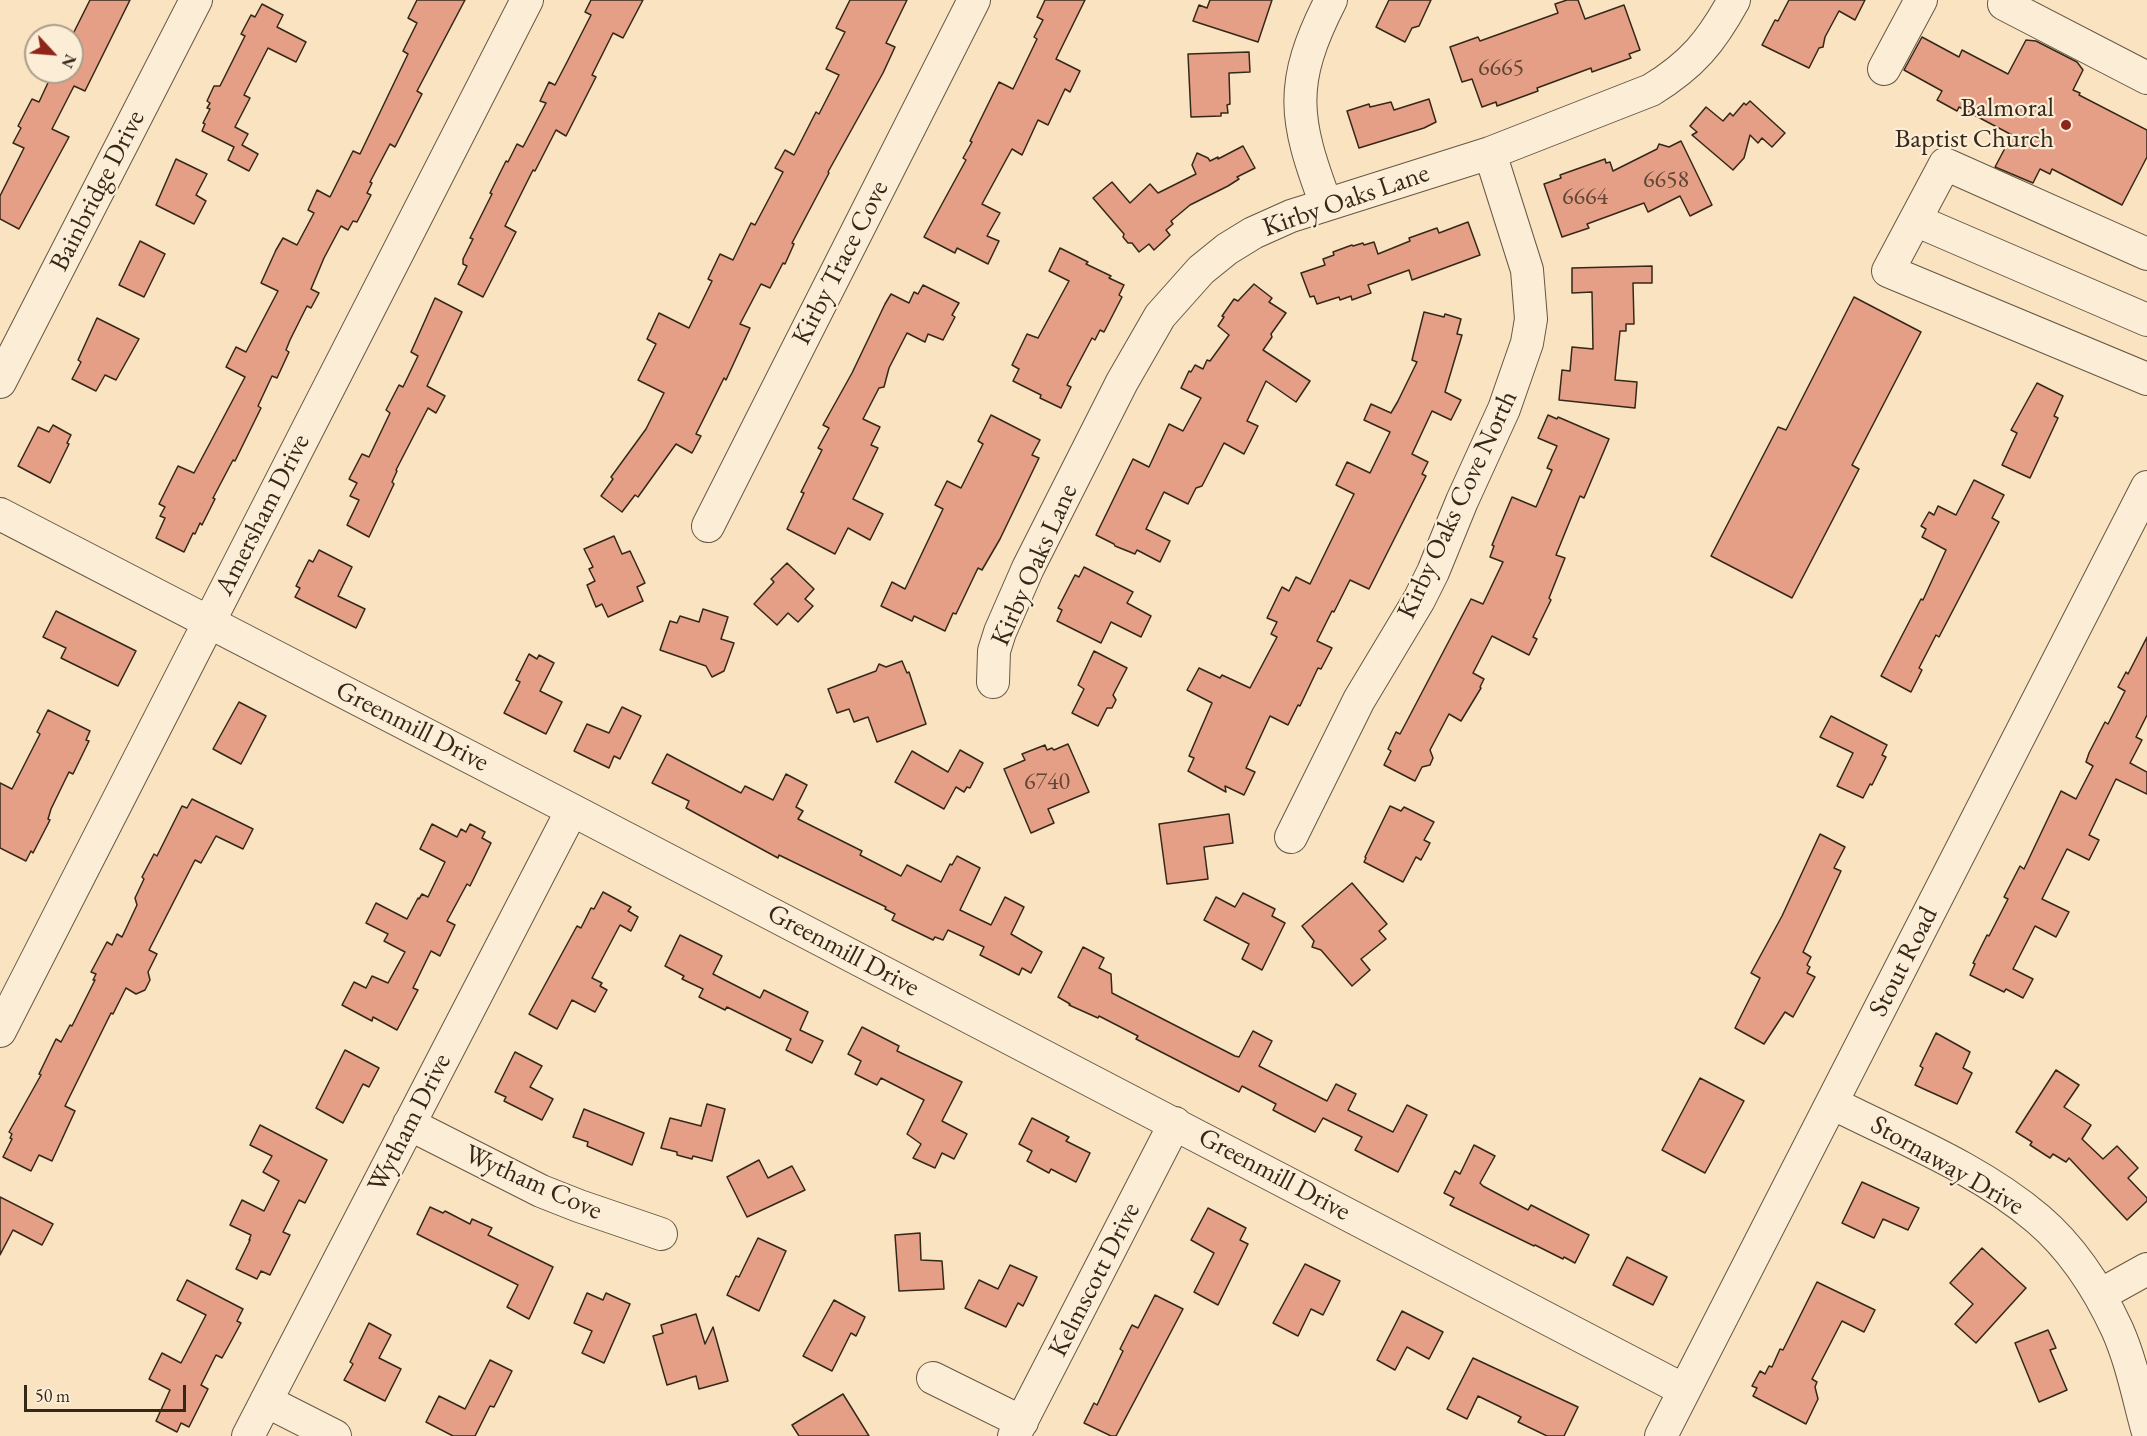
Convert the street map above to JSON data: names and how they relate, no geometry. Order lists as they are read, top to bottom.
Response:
{
  "streets": {
    "street": [
      "Bainbridge Drive",
      "Kirby Oaks Lane",
      "Kirby Trace Cove",
      "Kirby Oaks Cove North",
      "Amersham Drive",
      "Greenmill Drive",
      "Stout Road",
      "Wytham Drive",
      "Stornaway Drive",
      "Wytham Cove",
      "Kelmscott Drive"
    ]
  },
  "crossings": [
    ["Kirby Oaks Lane", "Kirby Oaks Cove North"],
    ["Amersham Drive", "Greenmill Drive"],
    ["Greenmill Drive", "Stout Road"],
    ["Greenmill Drive", "Wytham Drive"],
    ["Greenmill Drive", "Kelmscott Drive"],
    ["Stout Road", "Stornaway Drive"],
    ["Wytham Drive", "Wytham Cove"]
  ],
  "places": ["Balmoral Baptist Church"],
  "house_numbers": [
    "6665",
    "6658",
    "6664",
    "6740"
  ],
  "scale_bar": "50 m",
  "north": "bottom right"
}
